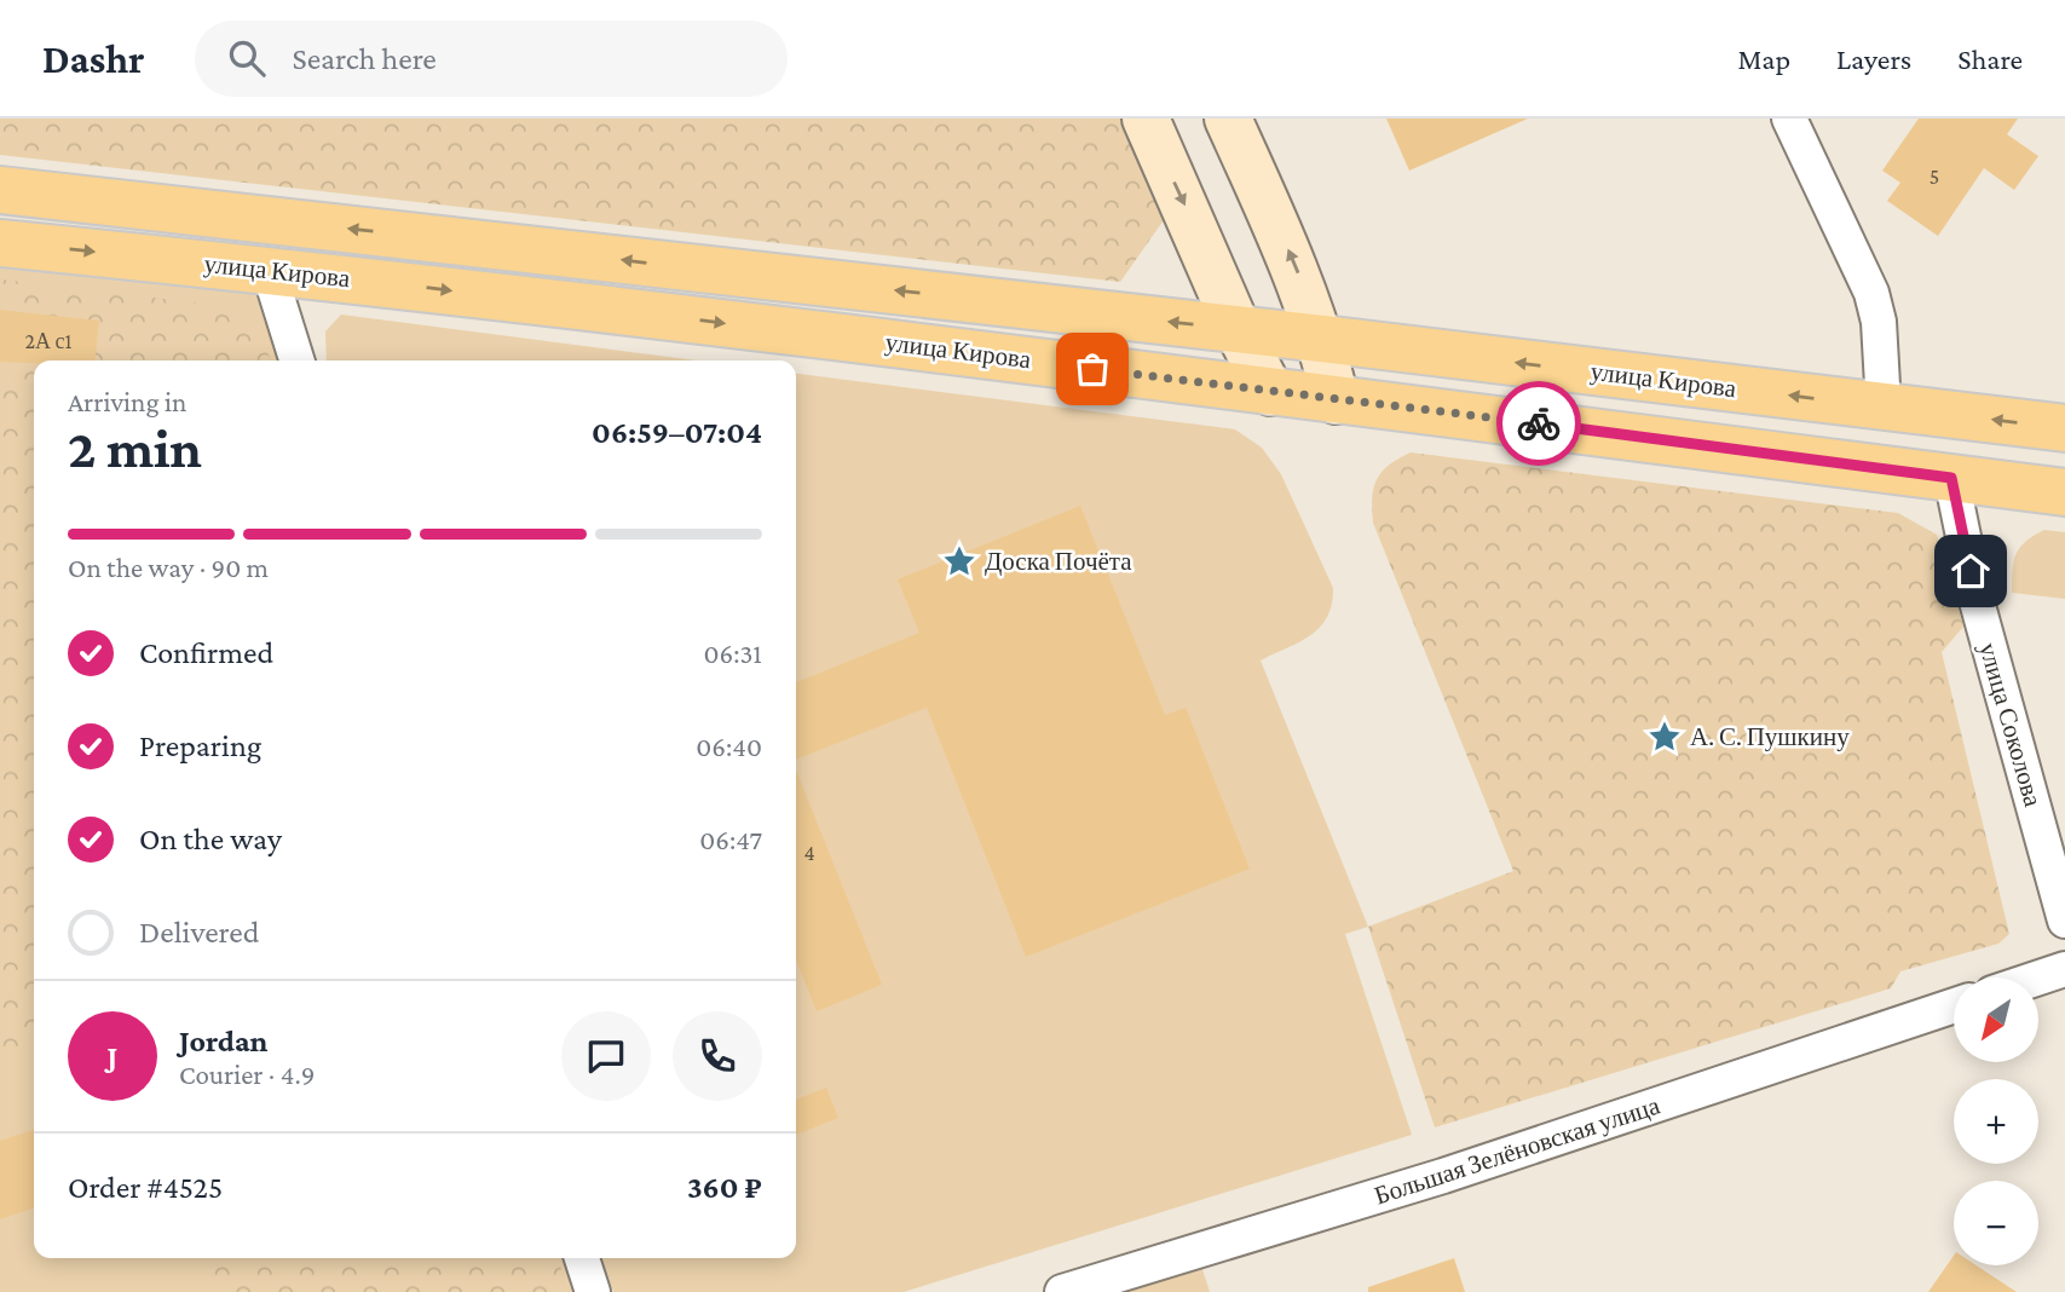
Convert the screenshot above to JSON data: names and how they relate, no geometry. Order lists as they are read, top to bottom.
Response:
{
  "streets": {
    "main road": ["улица Кирова"],
    "street": ["улица Соколова", "Большая Зелёновская улица"]
  },
  "crossings": [
    ["улица Кирова", "улица Соколова"]
  ],
  "places": {
    "place": ["Доска Почёта", "А. С. Пушкину"]
  },
  "house_numbers": ["5", "2А с1", "4"],
  "north": "bottom left",
  "page": {
    "header": "Dashr",
    "search": "Search here",
    "nav": ["Map", "Layers", "Share"],
    "heading": ["2 min", "Arriving in", "06:59–07:04"],
    "panel": [
      "Jordan",
      "Courier · 4.9",
      "Order #4525",
      "360 ₽"
    ],
    "bar": "On the way · 90 m",
    "list": [
      ["Confirmed", "06:31"],
      ["Preparing", "06:40"],
      ["On the way", "06:47"],
      "Delivered"
    ],
    "map_buttons": ["+", "−"],
    "round": "J"
  }
}
